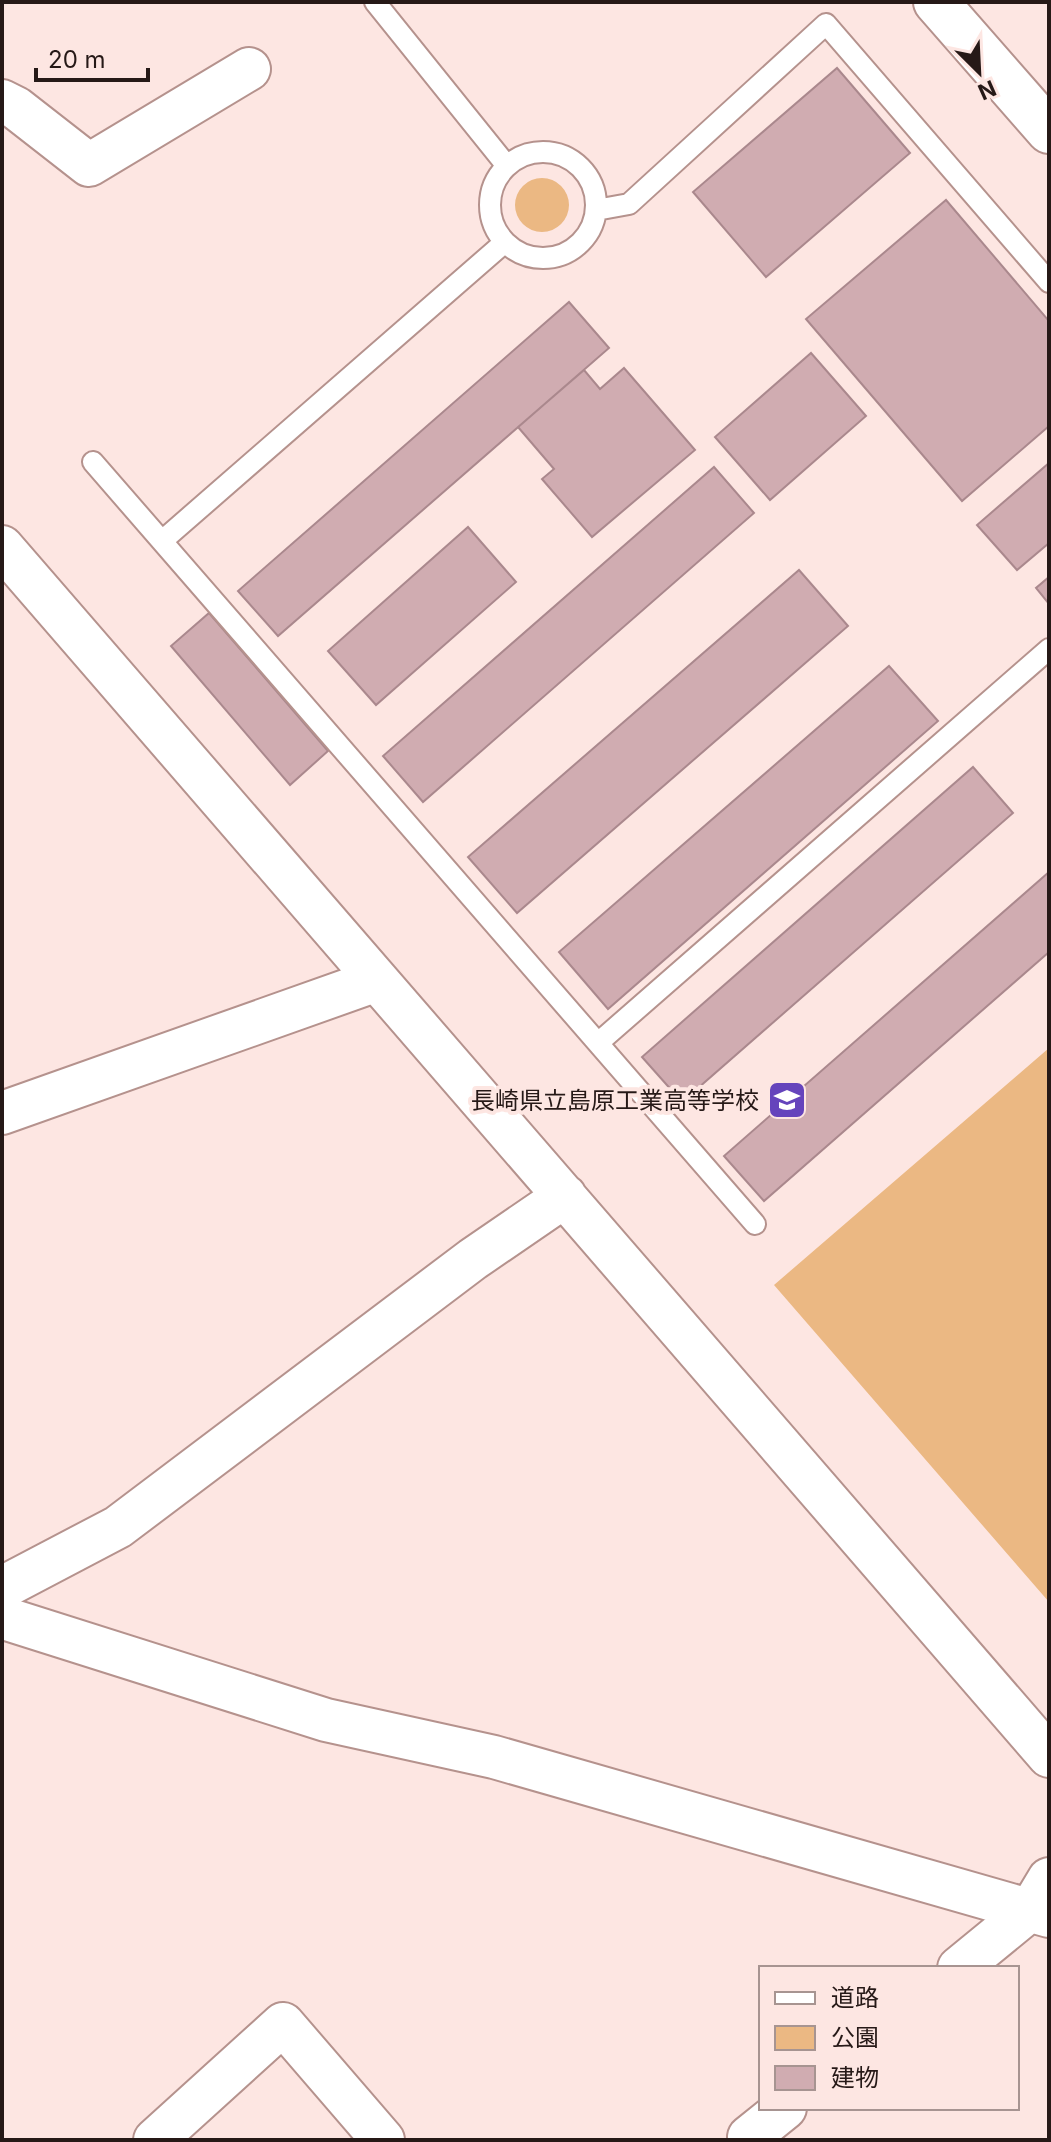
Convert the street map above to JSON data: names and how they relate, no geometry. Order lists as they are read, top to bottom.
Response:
{
  "places": {
    "school or university": ["長崎県立島原工業高等学校"]
  },
  "legend": ["道路", "公園", "建物"],
  "scale_bar": "20 m",
  "north": "bottom right"
}
